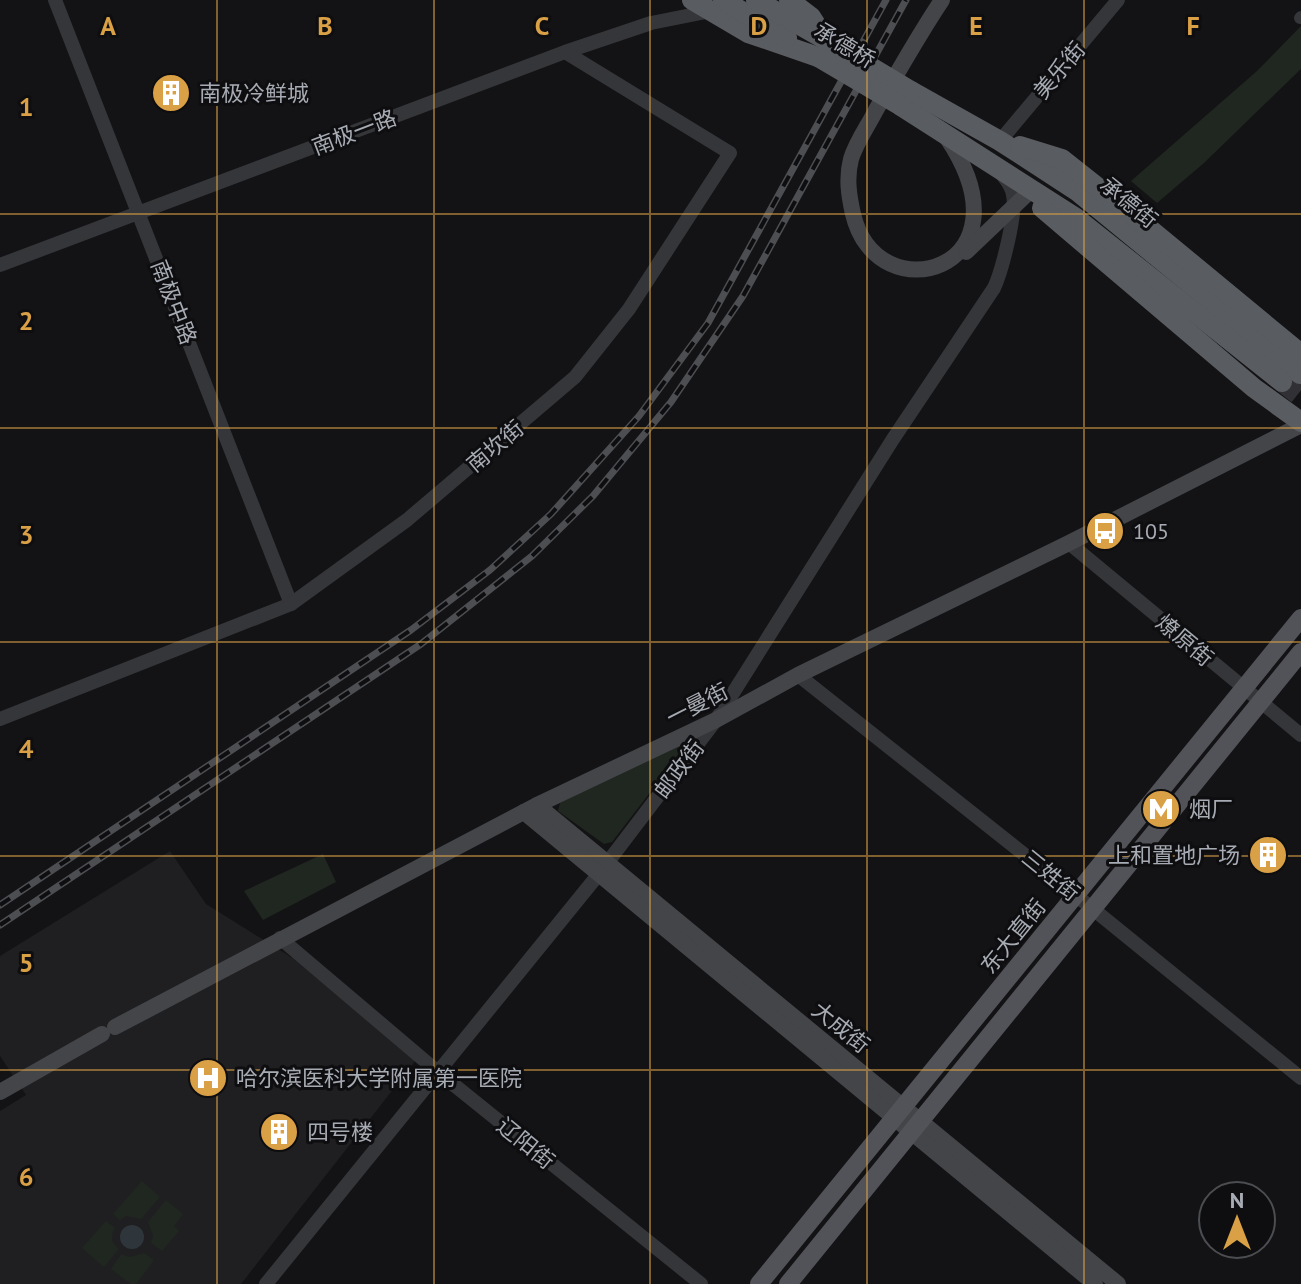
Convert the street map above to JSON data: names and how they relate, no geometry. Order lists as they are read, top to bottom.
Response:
{
  "streets": {
    "highway": ["承德桥", "承德街"],
    "main road": ["一曼街", "东大直街", "大成街"],
    "street": [
      "美乐街",
      "南极一路",
      "南极中路",
      "南坎街",
      "燎原街",
      "邮政街",
      "三姓街",
      "辽阳街"
    ]
  },
  "crossings": [
    ["承德桥", "承德街"],
    ["美乐街", "承德街"],
    ["南极一路", "南极中路"],
    ["南极一路", "南坎街"],
    ["南极中路", "南坎街"],
    ["燎原街", "一曼街"],
    ["燎原街", "东大直街"],
    ["一曼街", "邮政街"],
    ["一曼街", "三姓街"],
    ["一曼街", "大成街"],
    ["一曼街", "辽阳街"],
    ["邮政街", "大成街"],
    ["邮政街", "辽阳街"],
    ["三姓街", "东大直街"],
    ["东大直街", "大成街"]
  ],
  "places": {
    "building": ["南极冷鲜城", "上和置地广场", "四号楼"],
    "bus stop": ["105"],
    "metro station": ["烟厂"],
    "hospital": ["哈尔滨医科大学附属第一医院"]
  },
  "north": "top",
  "grid": {
    "columns": [
      "A",
      "B",
      "C",
      "D",
      "E",
      "F"
    ],
    "rows": [
      "1",
      "2",
      "3",
      "4",
      "5",
      "6"
    ]
  }
}
